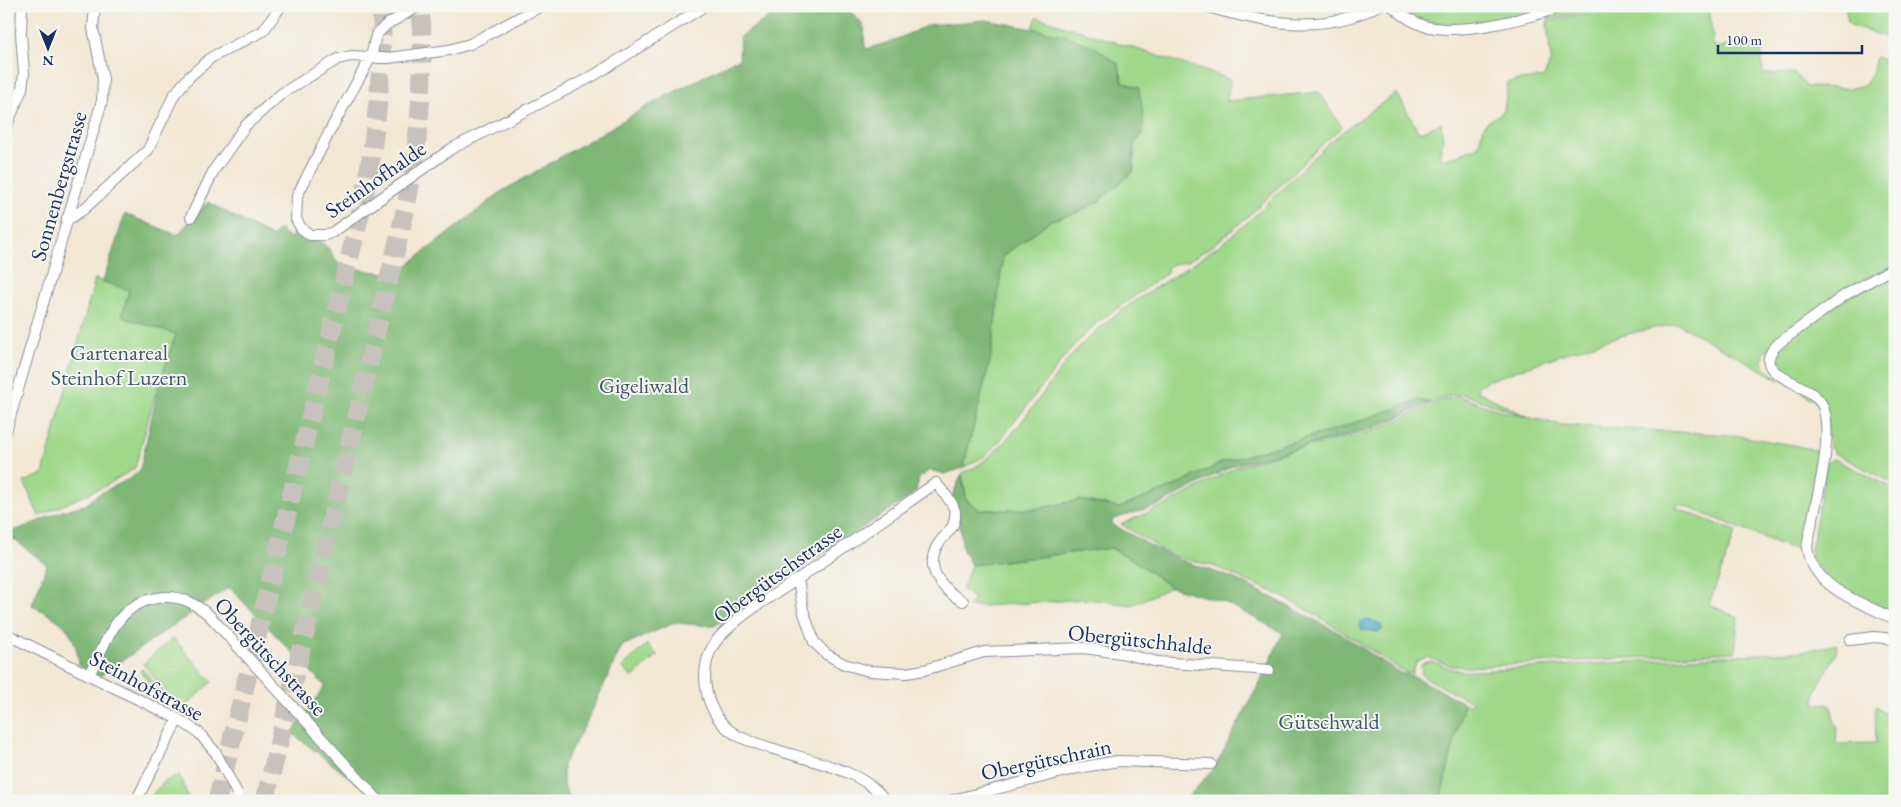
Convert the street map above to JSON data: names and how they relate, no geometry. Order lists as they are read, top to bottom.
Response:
{
  "streets": {
    "street": [
      "Steinhofhalde",
      "Sonnenbergstrasse",
      "Obergütschstrasse",
      "Obergütschhalde",
      "Steinhofstrasse",
      "Obergütschrain"
    ]
  },
  "crossings": [
    ["Obergütschstrasse", "Obergütschhalde"],
    ["Obergütschstrasse", "Steinhofstrasse"]
  ],
  "parks": ["Gartenareal Steinhof Luzern", "Gigeliwald", "Gütschwald"],
  "scale_bar": "100 m",
  "north": "bottom"
}
